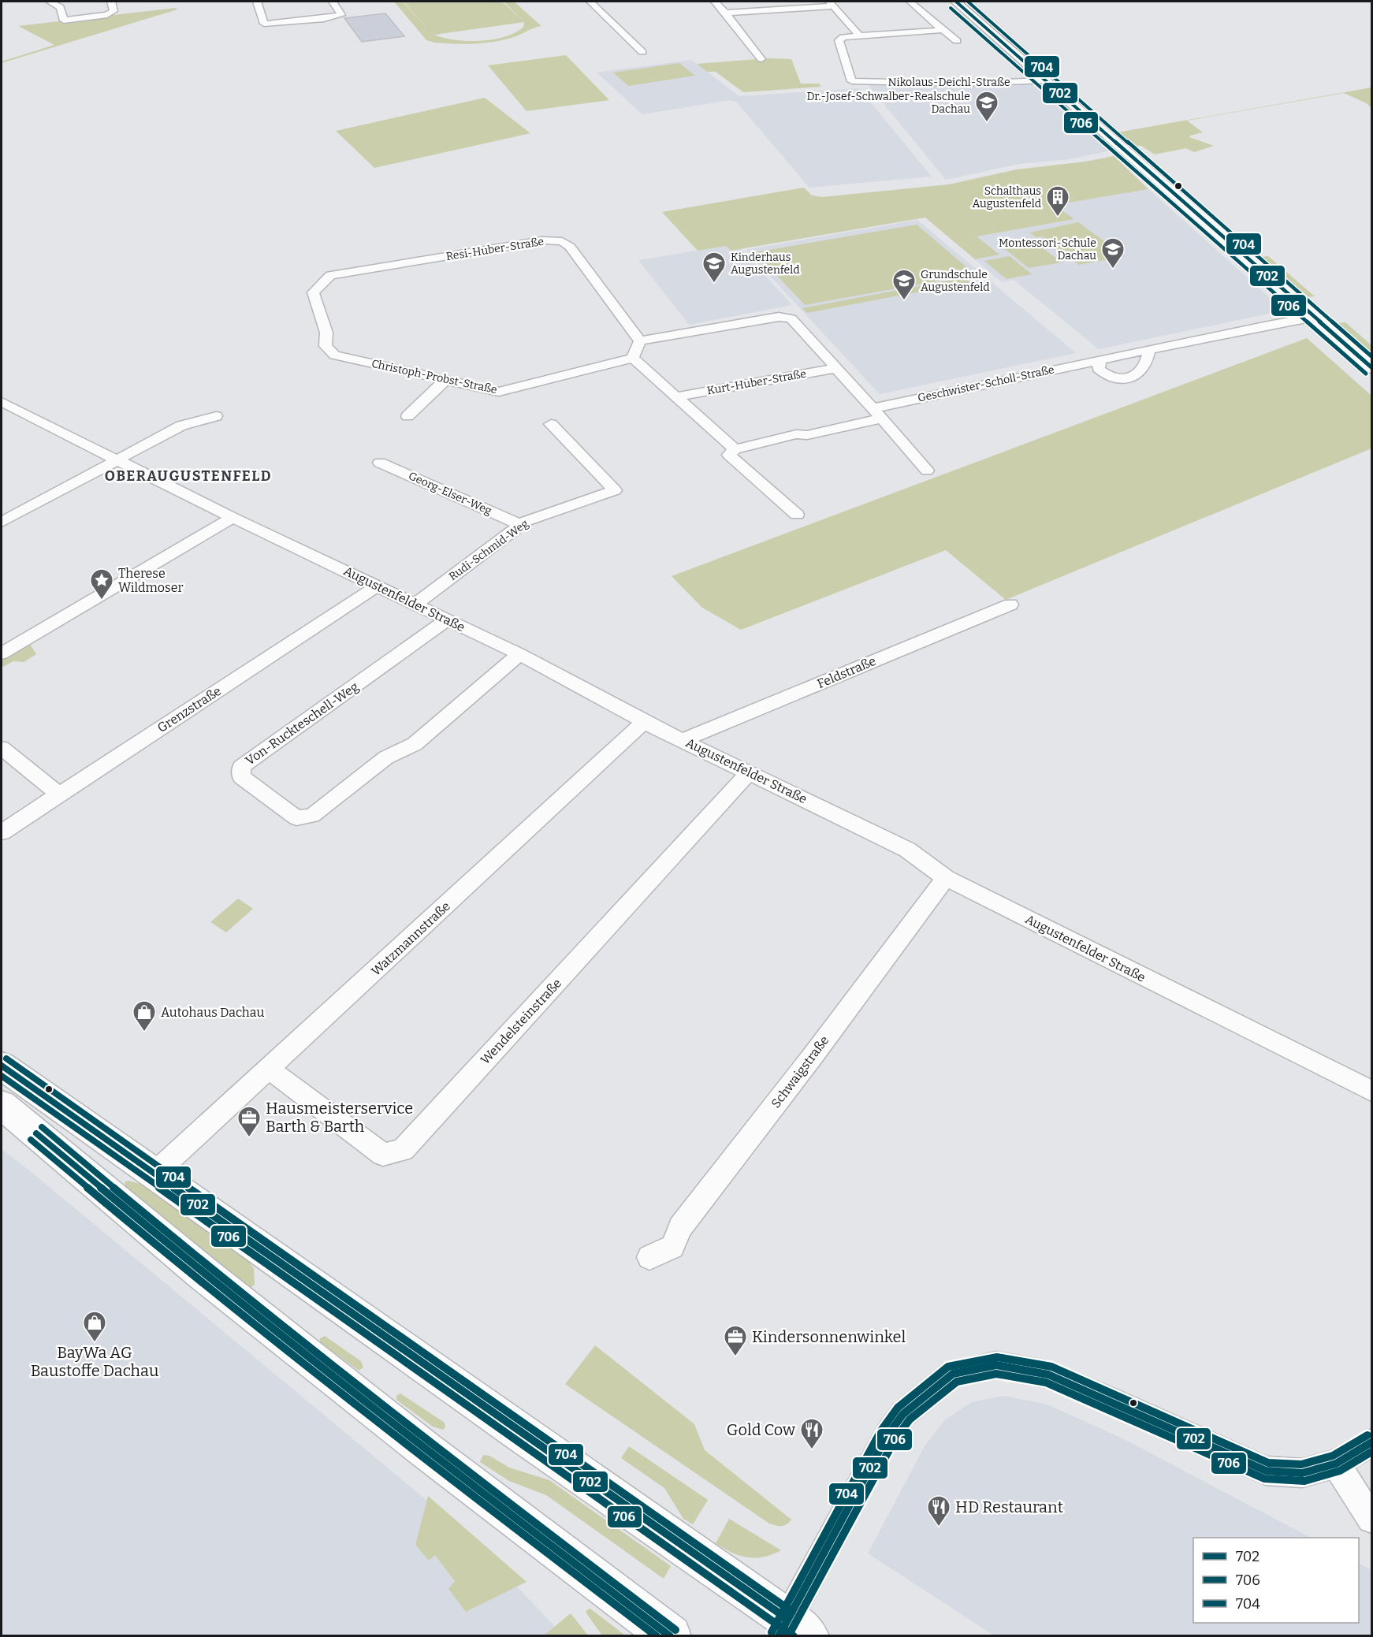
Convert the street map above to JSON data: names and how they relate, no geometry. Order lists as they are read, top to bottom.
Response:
{
  "streets": {
    "street": [
      "Nikolaus-Deichl-Straße",
      "Resi-Huber-Straße",
      "Christoph-Probst-Straße",
      "Kurt-Huber-Straße",
      "Geschwister-Scholl-Straße",
      "Georg-Elser-Weg",
      "Rudi-Schmid-Weg",
      "Augustenfelder Straße",
      "Feldstraße",
      "Grenzstraße",
      "Von-Ruckteschell-Weg",
      "Watzmannstraße",
      "Wendelsteinstraße",
      "Schwaigstraße"
    ]
  },
  "crossings": [
    ["Resi-Huber-Straße", "Christoph-Probst-Straße"],
    ["Georg-Elser-Weg", "Rudi-Schmid-Weg"],
    ["Rudi-Schmid-Weg", "Augustenfelder Straße"],
    ["Augustenfelder Straße", "Feldstraße"],
    ["Augustenfelder Straße", "Grenzstraße"],
    ["Augustenfelder Straße", "Von-Ruckteschell-Weg"],
    ["Augustenfelder Straße", "Watzmannstraße"],
    ["Augustenfelder Straße", "Wendelsteinstraße"],
    ["Augustenfelder Straße", "Schwaigstraße"],
    ["Watzmannstraße", "Wendelsteinstraße"]
  ],
  "districts": ["OBERAUGUSTENFELD"],
  "places": {
    "school or university": [
      "Dr.-Josef-Schwalber-Realschule Dachau",
      "Montessori-Schule Dachau",
      "Kinderhaus Augustenfeld",
      "Grundschule Augustenfeld"
    ],
    "building": ["Schalthaus Augustenfeld"],
    "place": ["Therese Wildmoser"],
    "shop": ["Autohaus Dachau", "BayWa AG Baustoffe Dachau"],
    "office": ["Hausmeisterservice Barth & Barth", "Kindersonnenwinkel"],
    "restaurant": ["Gold Cow", "HD Restaurant"]
  },
  "lines": ["transit line 702", "transit line 704", "transit line 706"],
  "legend": ["702", "706", "704"]
}
